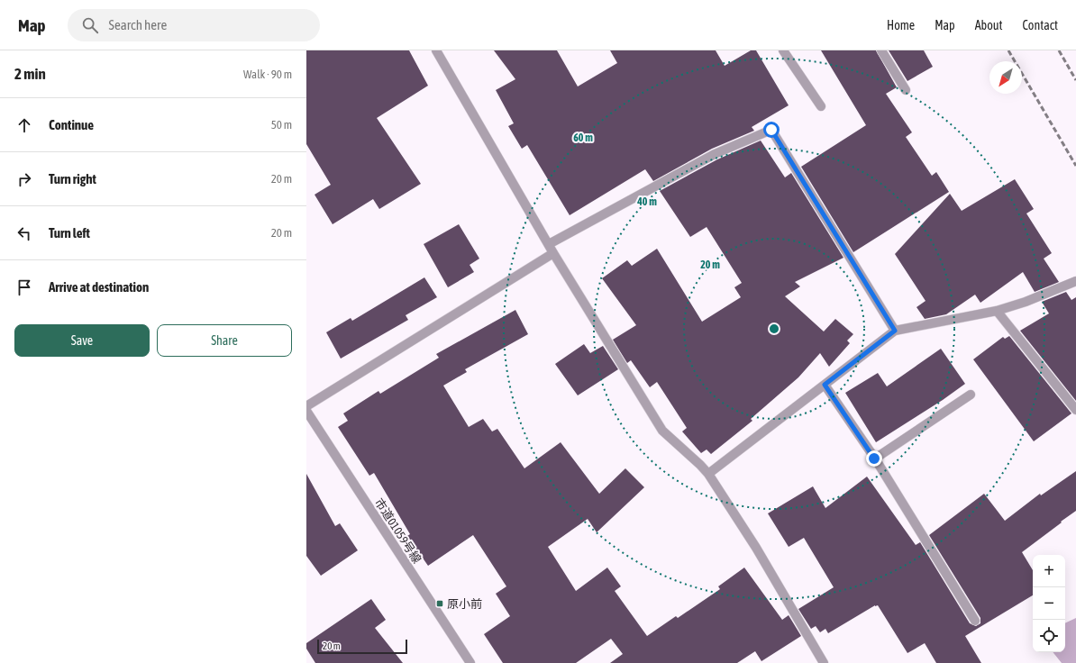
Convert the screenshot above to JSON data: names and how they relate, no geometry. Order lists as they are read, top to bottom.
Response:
{
  "streets": {
    "street": ["市道01059号線"]
  },
  "places": {
    "transit": ["原小前"]
  },
  "scale_bar": "20 m",
  "north": "bottom left",
  "page": {
    "header": "Map",
    "search": "Search here",
    "nav": [
      "Home",
      "Map",
      "About",
      "Contact"
    ],
    "heading": ["2 min", "Walk · 90 m"],
    "list": [
      ["Continue", "50 m"],
      ["Turn right", "20 m"],
      ["Turn left", "20 m"],
      "Arrive at destination"
    ],
    "buttons": ["Save", "Share"],
    "map_buttons": ["+", "−"],
    "scale": "20 m"
  },
  "rings": ["60 m", "40 m", "20 m"]
}
